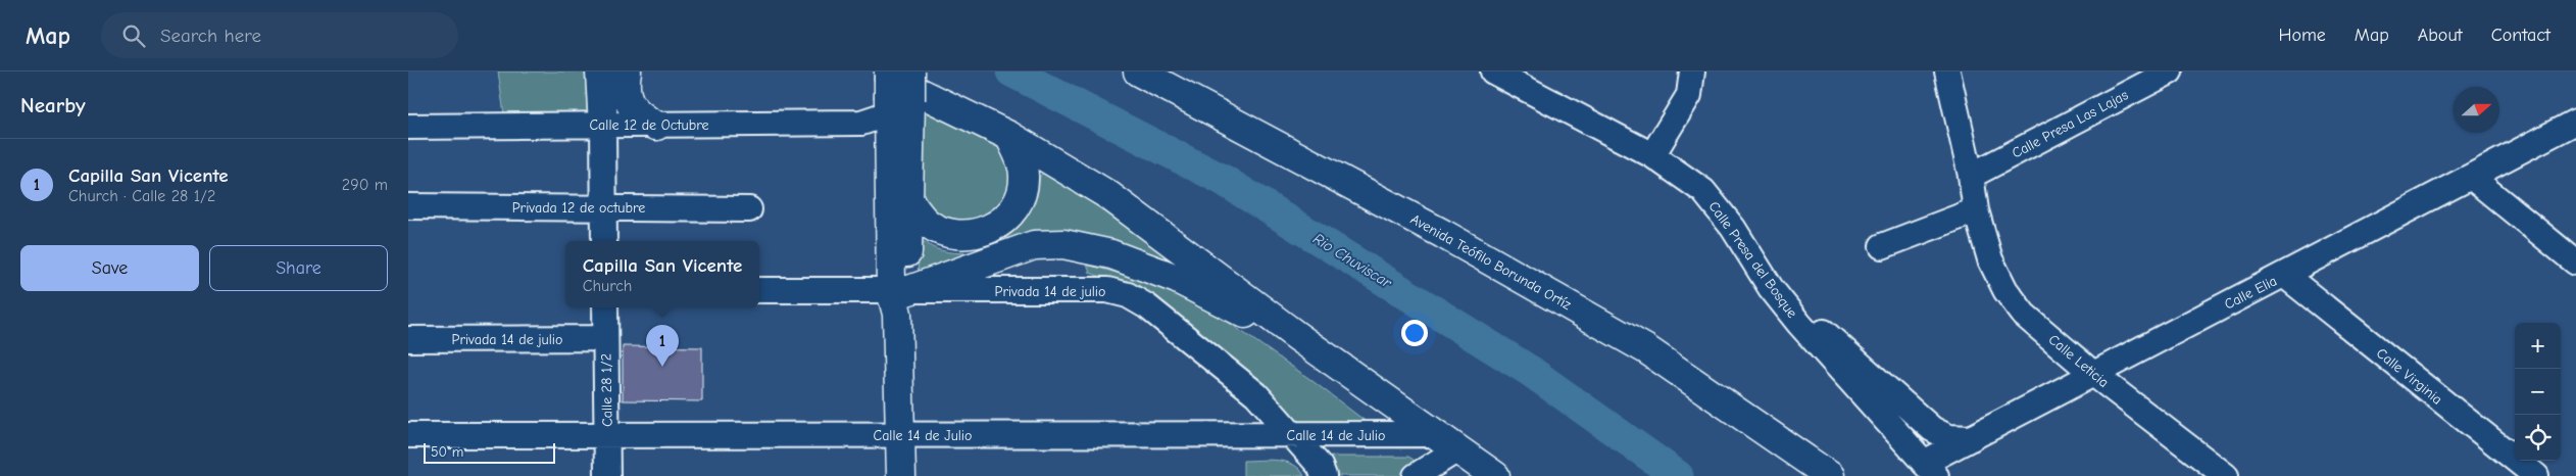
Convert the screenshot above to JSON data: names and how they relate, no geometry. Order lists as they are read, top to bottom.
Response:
{
  "streets": {
    "main road": ["Avenida Teófilo Borunda Ortíz"],
    "street": [
      "Calle Presa Las Lajas",
      "Calle 12 de Octubre",
      "Privada 12 de octubre",
      "Calle Presa del Bosque",
      "Privada 14 de julio",
      "Calle Elia",
      "Calle Leticia",
      "Calle Virginia",
      "Calle 28 1/2",
      "Calle 14 de Julio"
    ]
  },
  "crossings": [
    ["Calle Presa Las Lajas", "Calle Leticia"],
    ["Calle Presa del Bosque", "Calle Elia"],
    ["Privada 14 de julio", "Calle 28 1/2"],
    ["Privada 14 de julio", "Calle 14 de Julio"],
    ["Calle Elia", "Calle Leticia"],
    ["Calle Elia", "Calle Virginia"],
    ["Calle 28 1/2", "Calle 14 de Julio"]
  ],
  "water": ["Rio Chuviscar"],
  "scale_bar": "50 m",
  "north": "right",
  "page": {
    "header": "Map",
    "search": "Search here",
    "nav": [
      "Home",
      "Map",
      "About",
      "Contact"
    ],
    "heading": "Nearby",
    "list": [
      {
        "mark": "1",
        "name": "Capilla San Vicente",
        "note": "Church · Calle 28 1/2",
        "value": "290 m"
      }
    ],
    "buttons": ["Save", "Share"],
    "popup": ["Capilla San Vicente", "Church"],
    "map_buttons": ["+", "−"],
    "pins": "1",
    "scale": "50 m"
  }
}
